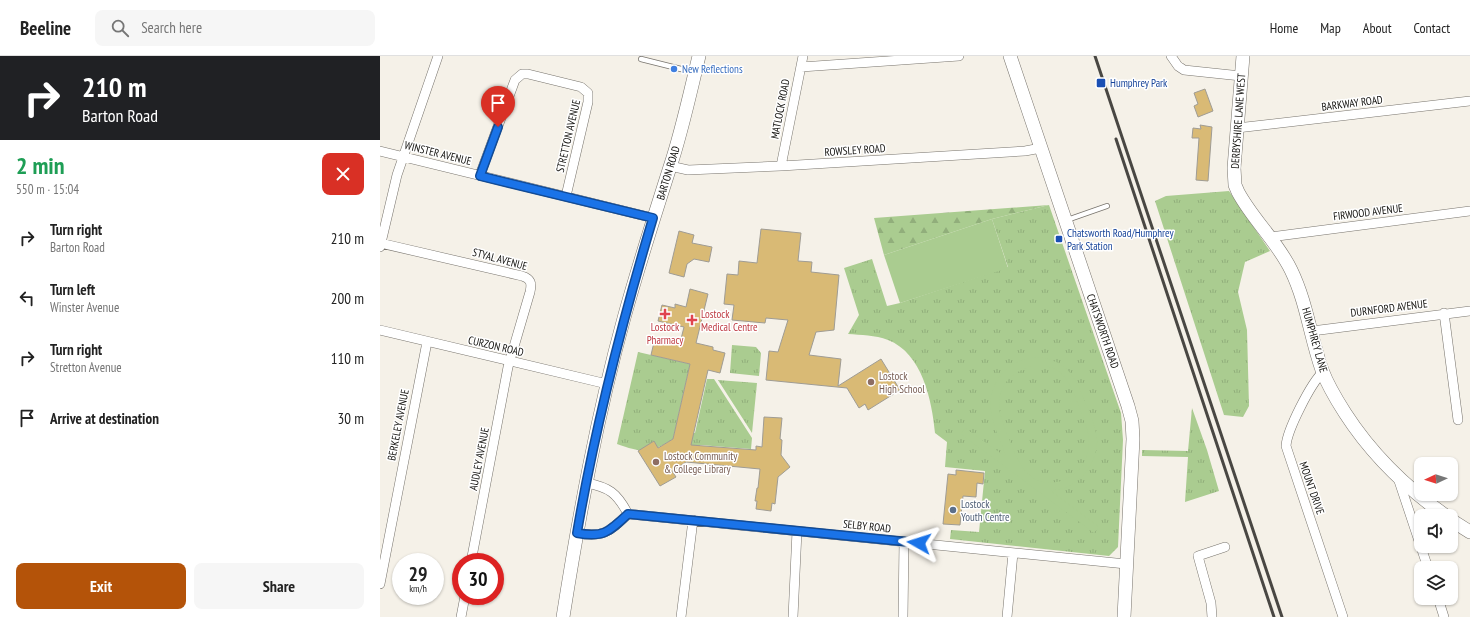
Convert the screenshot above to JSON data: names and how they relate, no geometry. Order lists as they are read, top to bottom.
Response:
{
  "streets": {
    "street": [
      "BARKWAY ROAD",
      "MATLOCK ROAD",
      "DERBYSHIRE LANE WEST",
      "STRETTON AVENUE",
      "ROWSLEY ROAD",
      "WINSTER AVENUE",
      "BARTON ROAD",
      "FIRWOOD AVENUE",
      "STYAL AVENUE",
      "DURNFORD AVENUE",
      "CHATSWORTH ROAD",
      "HUMPHREY LANE",
      "CURZON ROAD",
      "BERKELEY AVENUE",
      "AUDLEY AVENUE",
      "MOUNT DRIVE",
      "SELBY ROAD"
    ]
  },
  "crossings": [
    ["BARKWAY ROAD", "DERBYSHIRE LANE WEST"],
    ["MATLOCK ROAD", "ROWSLEY ROAD"],
    ["DERBYSHIRE LANE WEST", "HUMPHREY LANE"],
    ["STRETTON AVENUE", "WINSTER AVENUE"],
    ["ROWSLEY ROAD", "BARTON ROAD"],
    ["ROWSLEY ROAD", "CHATSWORTH ROAD"],
    ["WINSTER AVENUE", "BARTON ROAD"],
    ["BARTON ROAD", "CURZON ROAD"],
    ["FIRWOOD AVENUE", "HUMPHREY LANE"],
    ["STYAL AVENUE", "CURZON ROAD"],
    ["STYAL AVENUE", "AUDLEY AVENUE"],
    ["DURNFORD AVENUE", "HUMPHREY LANE"],
    ["CHATSWORTH ROAD", "SELBY ROAD"],
    ["HUMPHREY LANE", "MOUNT DRIVE"],
    ["CURZON ROAD", "BERKELEY AVENUE"],
    ["CURZON ROAD", "AUDLEY AVENUE"]
  ],
  "places": {
    "other": [
      "New Reflections",
      "Lostock High School",
      "Lostock Community & College Library",
      "Lostock Youth Centre"
    ],
    "transit": ["Humphrey Park", "Chatsworth Road/Humphrey Park Station"],
    "health": ["Lostock Pharmacy", "Lostock Medical Centre"]
  },
  "north": "left",
  "page": {
    "header": "Beeline",
    "search": "Search here",
    "nav": [
      "Home",
      "Map",
      "About",
      "Contact"
    ],
    "turn": ["210 m", "Barton Road"],
    "heading": ["2 min", "550 m · 15:04"],
    "list": [
      {
        "name": "Turn right",
        "note": "Barton Road",
        "value": "210 m"
      },
      {
        "name": "Turn left",
        "note": "Winster Avenue",
        "value": "200 m"
      },
      {
        "name": "Turn right",
        "note": "Stretton Avenue",
        "value": "110 m"
      },
      {
        "name": "Arrive at destination",
        "value": "30 m"
      }
    ],
    "speed": "29 km/h",
    "limit": "30",
    "buttons": ["Exit", "Share"]
  }
}
